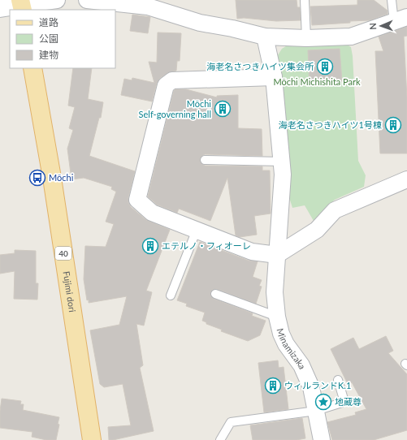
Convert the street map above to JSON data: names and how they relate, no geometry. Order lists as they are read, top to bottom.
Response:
{
  "streets": {
    "main road": ["40", "Fujimi dori"],
    "street": ["Minamizaka"]
  },
  "parks": ["Mōchi Michishita Park"],
  "places": {
    "building": [
      "海老名さつきハイツ集会所",
      "Mōchi Self-governing hall",
      "海老名さつきハイツ1号棟",
      "エテルノ・フィオーレ",
      "ウィルランドK.1"
    ],
    "bus stop": ["Mōchi"],
    "place": ["地蔵尊"]
  },
  "legend": ["道路", "公園", "建物"],
  "north": "left"
}
